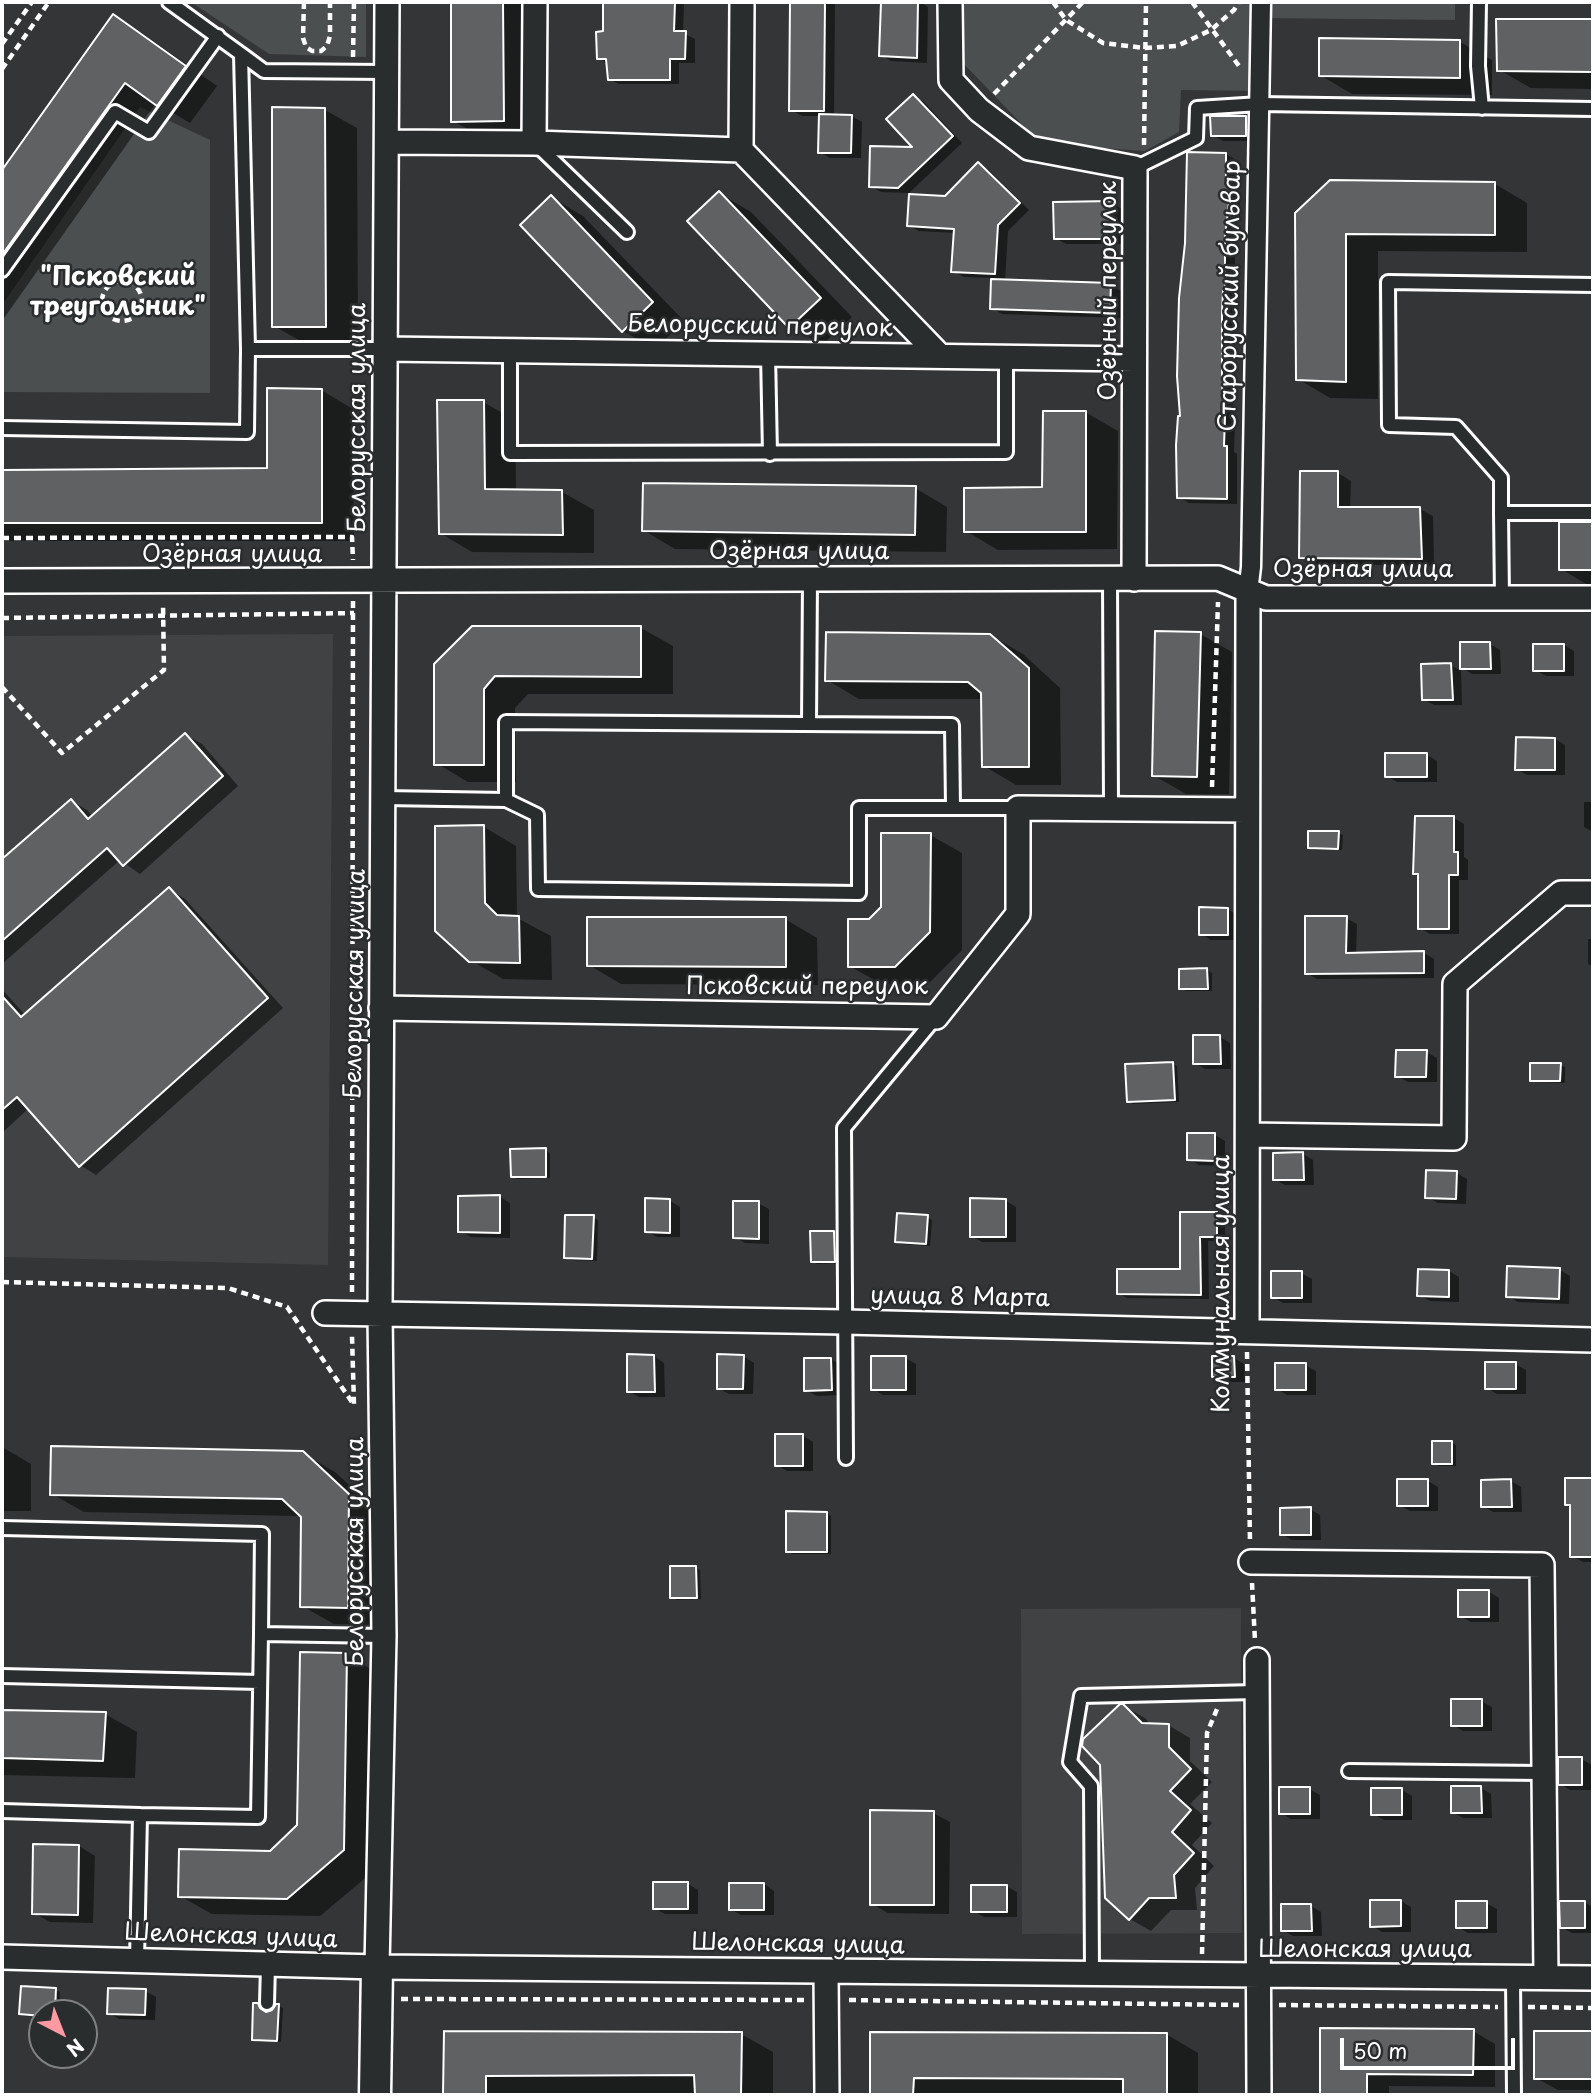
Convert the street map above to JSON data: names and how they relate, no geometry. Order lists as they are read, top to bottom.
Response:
{
  "streets": {
    "street": [
      "Озёрный переулок",
      "Старорусский бульвар",
      "Белорусский переулок",
      "Белорусская улица",
      "Озёрная улица",
      "Псковский переулок",
      "Коммунальная улица",
      "улица 8 Марта",
      "Шелонская улица"
    ]
  },
  "crossings": [
    ["Озёрный переулок", "Белорусский переулок"],
    ["Озёрный переулок", "Озёрная улица"],
    ["Старорусский бульвар", "Озёрная улица"],
    ["Старорусский бульвар", "Коммунальная улица"],
    ["Белорусский переулок", "Белорусская улица"],
    ["Белорусская улица", "Озёрная улица"],
    ["Белорусская улица", "Псковский переулок"],
    ["Белорусская улица", "улица 8 Марта"],
    ["Белорусская улица", "Шелонская улица"],
    ["Озёрная улица", "Коммунальная улица"],
    ["Коммунальная улица", "улица 8 Марта"]
  ],
  "districts": ["\"Псковский треугольник\""],
  "scale_bar": "50 m",
  "north": "bottom right"
}
